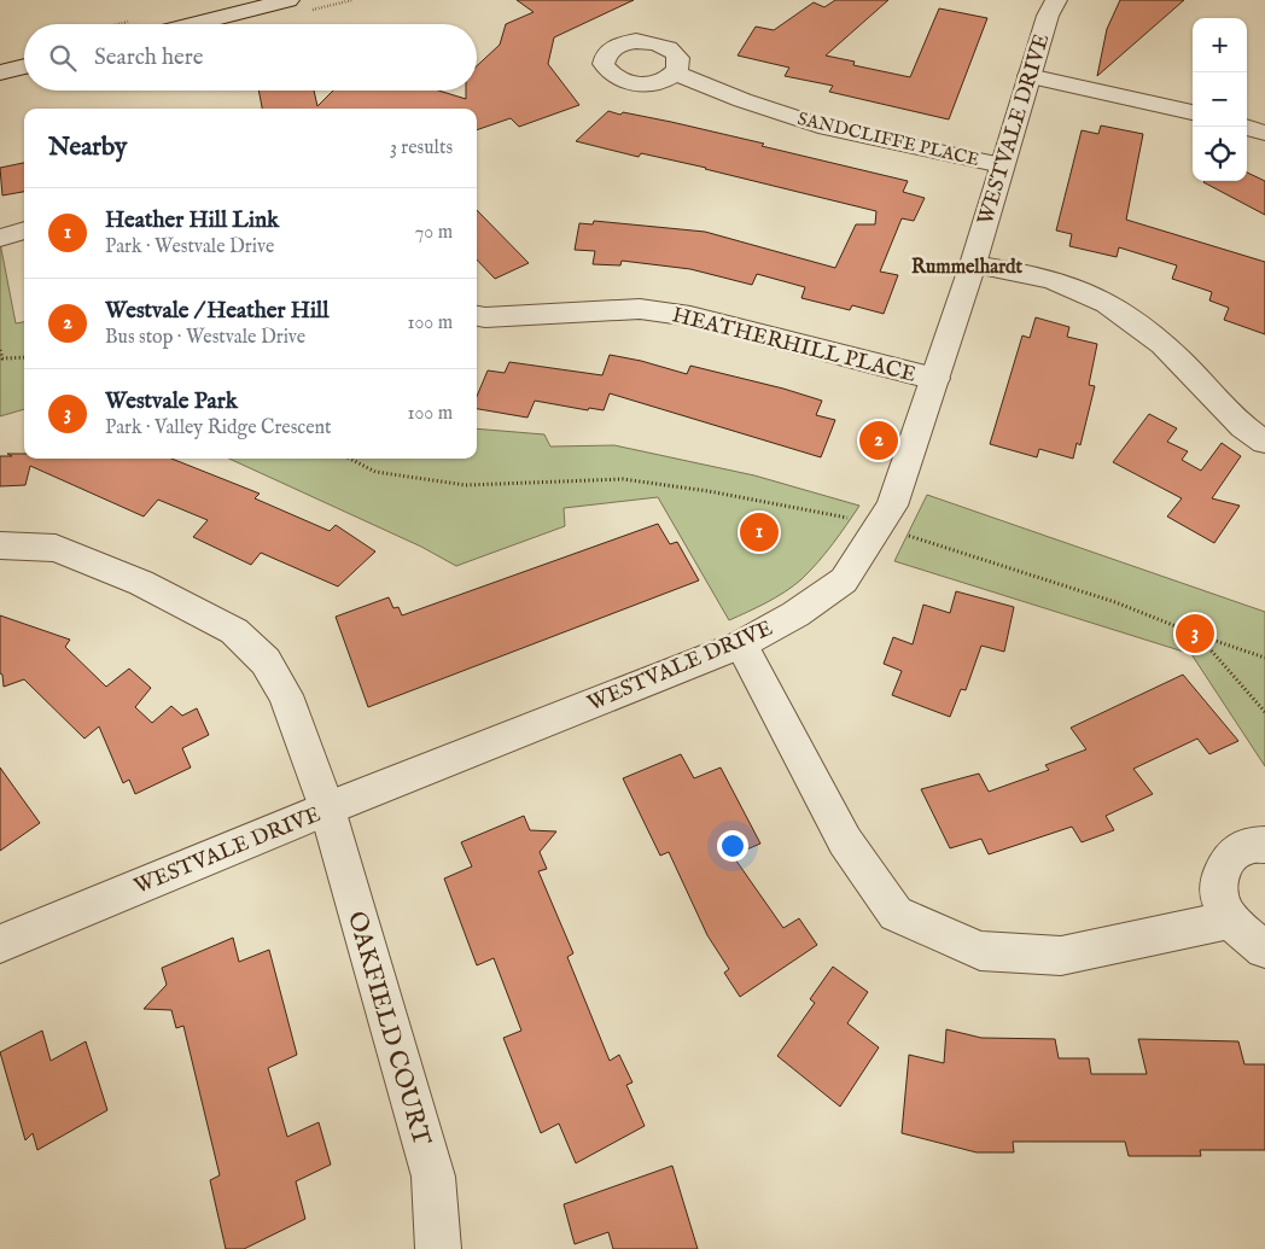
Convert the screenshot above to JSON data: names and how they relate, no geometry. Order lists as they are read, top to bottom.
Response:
{
  "streets": {
    "street": [
      "WESTVALE DRIVE",
      "SANDCLIFFE PLACE",
      "HEATHERHILL PLACE",
      "OAKFIELD COURT"
    ]
  },
  "crossings": [
    ["WESTVALE DRIVE", "SANDCLIFFE PLACE"],
    ["WESTVALE DRIVE", "HEATHERHILL PLACE"],
    ["WESTVALE DRIVE", "OAKFIELD COURT"]
  ],
  "districts": ["Rummelhardt"],
  "page": {
    "map_buttons": ["+", "−"],
    "search": "Search here",
    "heading": ["Nearby", "3 results"],
    "list": [
      {
        "mark": "1",
        "name": "Heather Hill Link",
        "note": "Park · Westvale Drive",
        "value": "70 m"
      },
      {
        "mark": "2",
        "name": "Westvale / Heather Hill",
        "note": "Bus stop · Westvale Drive",
        "value": "100 m"
      },
      {
        "mark": "3",
        "name": "Westvale Park",
        "note": "Park · Valley Ridge Crescent",
        "value": "100 m"
      }
    ],
    "pins": ["2", "1", "3"]
  }
}
